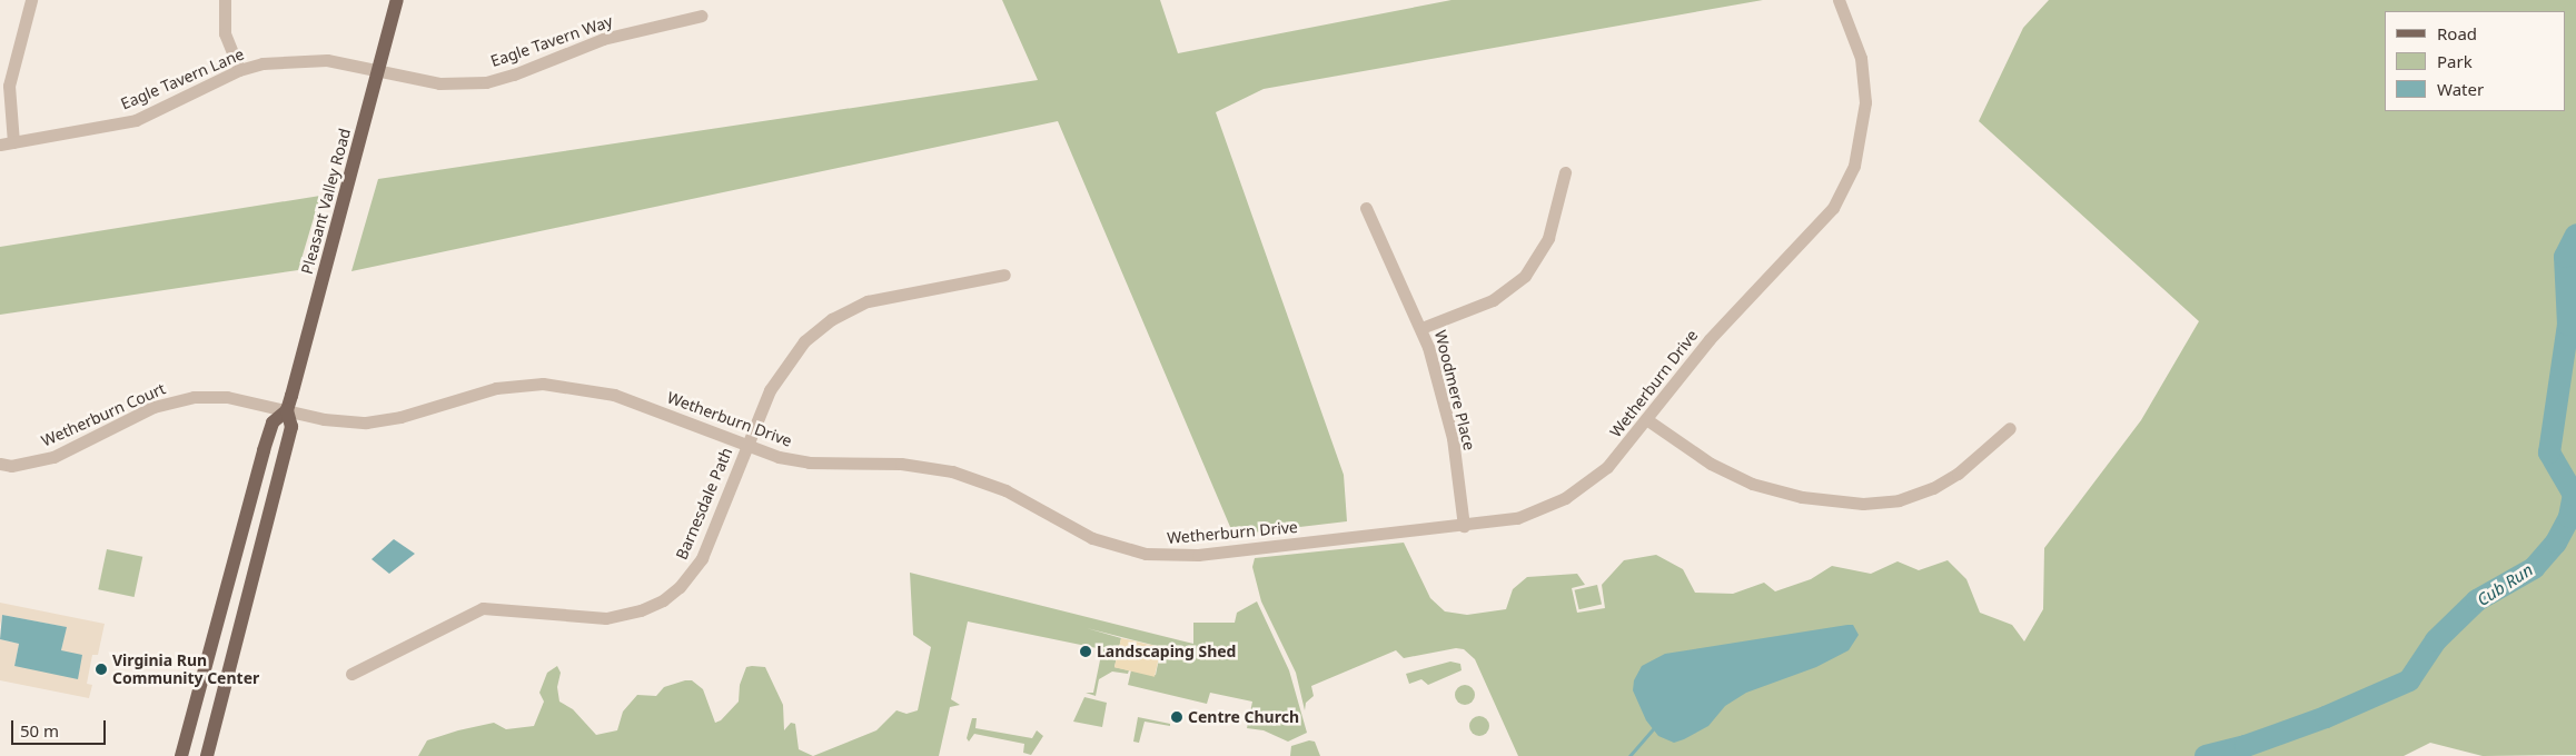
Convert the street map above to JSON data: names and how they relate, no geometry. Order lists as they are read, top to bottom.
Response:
{
  "streets": {
    "main road": ["Pleasant Valley Road"],
    "street": [
      "Eagle Tavern Way",
      "Eagle Tavern Lane",
      "Wetherburn Drive",
      "Woodmere Place",
      "Wetherburn Court",
      "Barnesdale Path"
    ]
  },
  "crossings": [
    ["Eagle Tavern Way", "Eagle Tavern Lane"],
    ["Eagle Tavern Way", "Pleasant Valley Road"],
    ["Eagle Tavern Lane", "Pleasant Valley Road"],
    ["Pleasant Valley Road", "Wetherburn Drive"],
    ["Pleasant Valley Road", "Wetherburn Court"],
    ["Wetherburn Drive", "Woodmere Place"],
    ["Wetherburn Drive", "Wetherburn Court"],
    ["Wetherburn Drive", "Barnesdale Path"]
  ],
  "water": ["Cub Run"],
  "places": ["Landscaping Shed", "Virginia Run Community Center", "Centre Church"],
  "legend": ["Road", "Park", "Water"],
  "scale_bar": "50 m"
}
